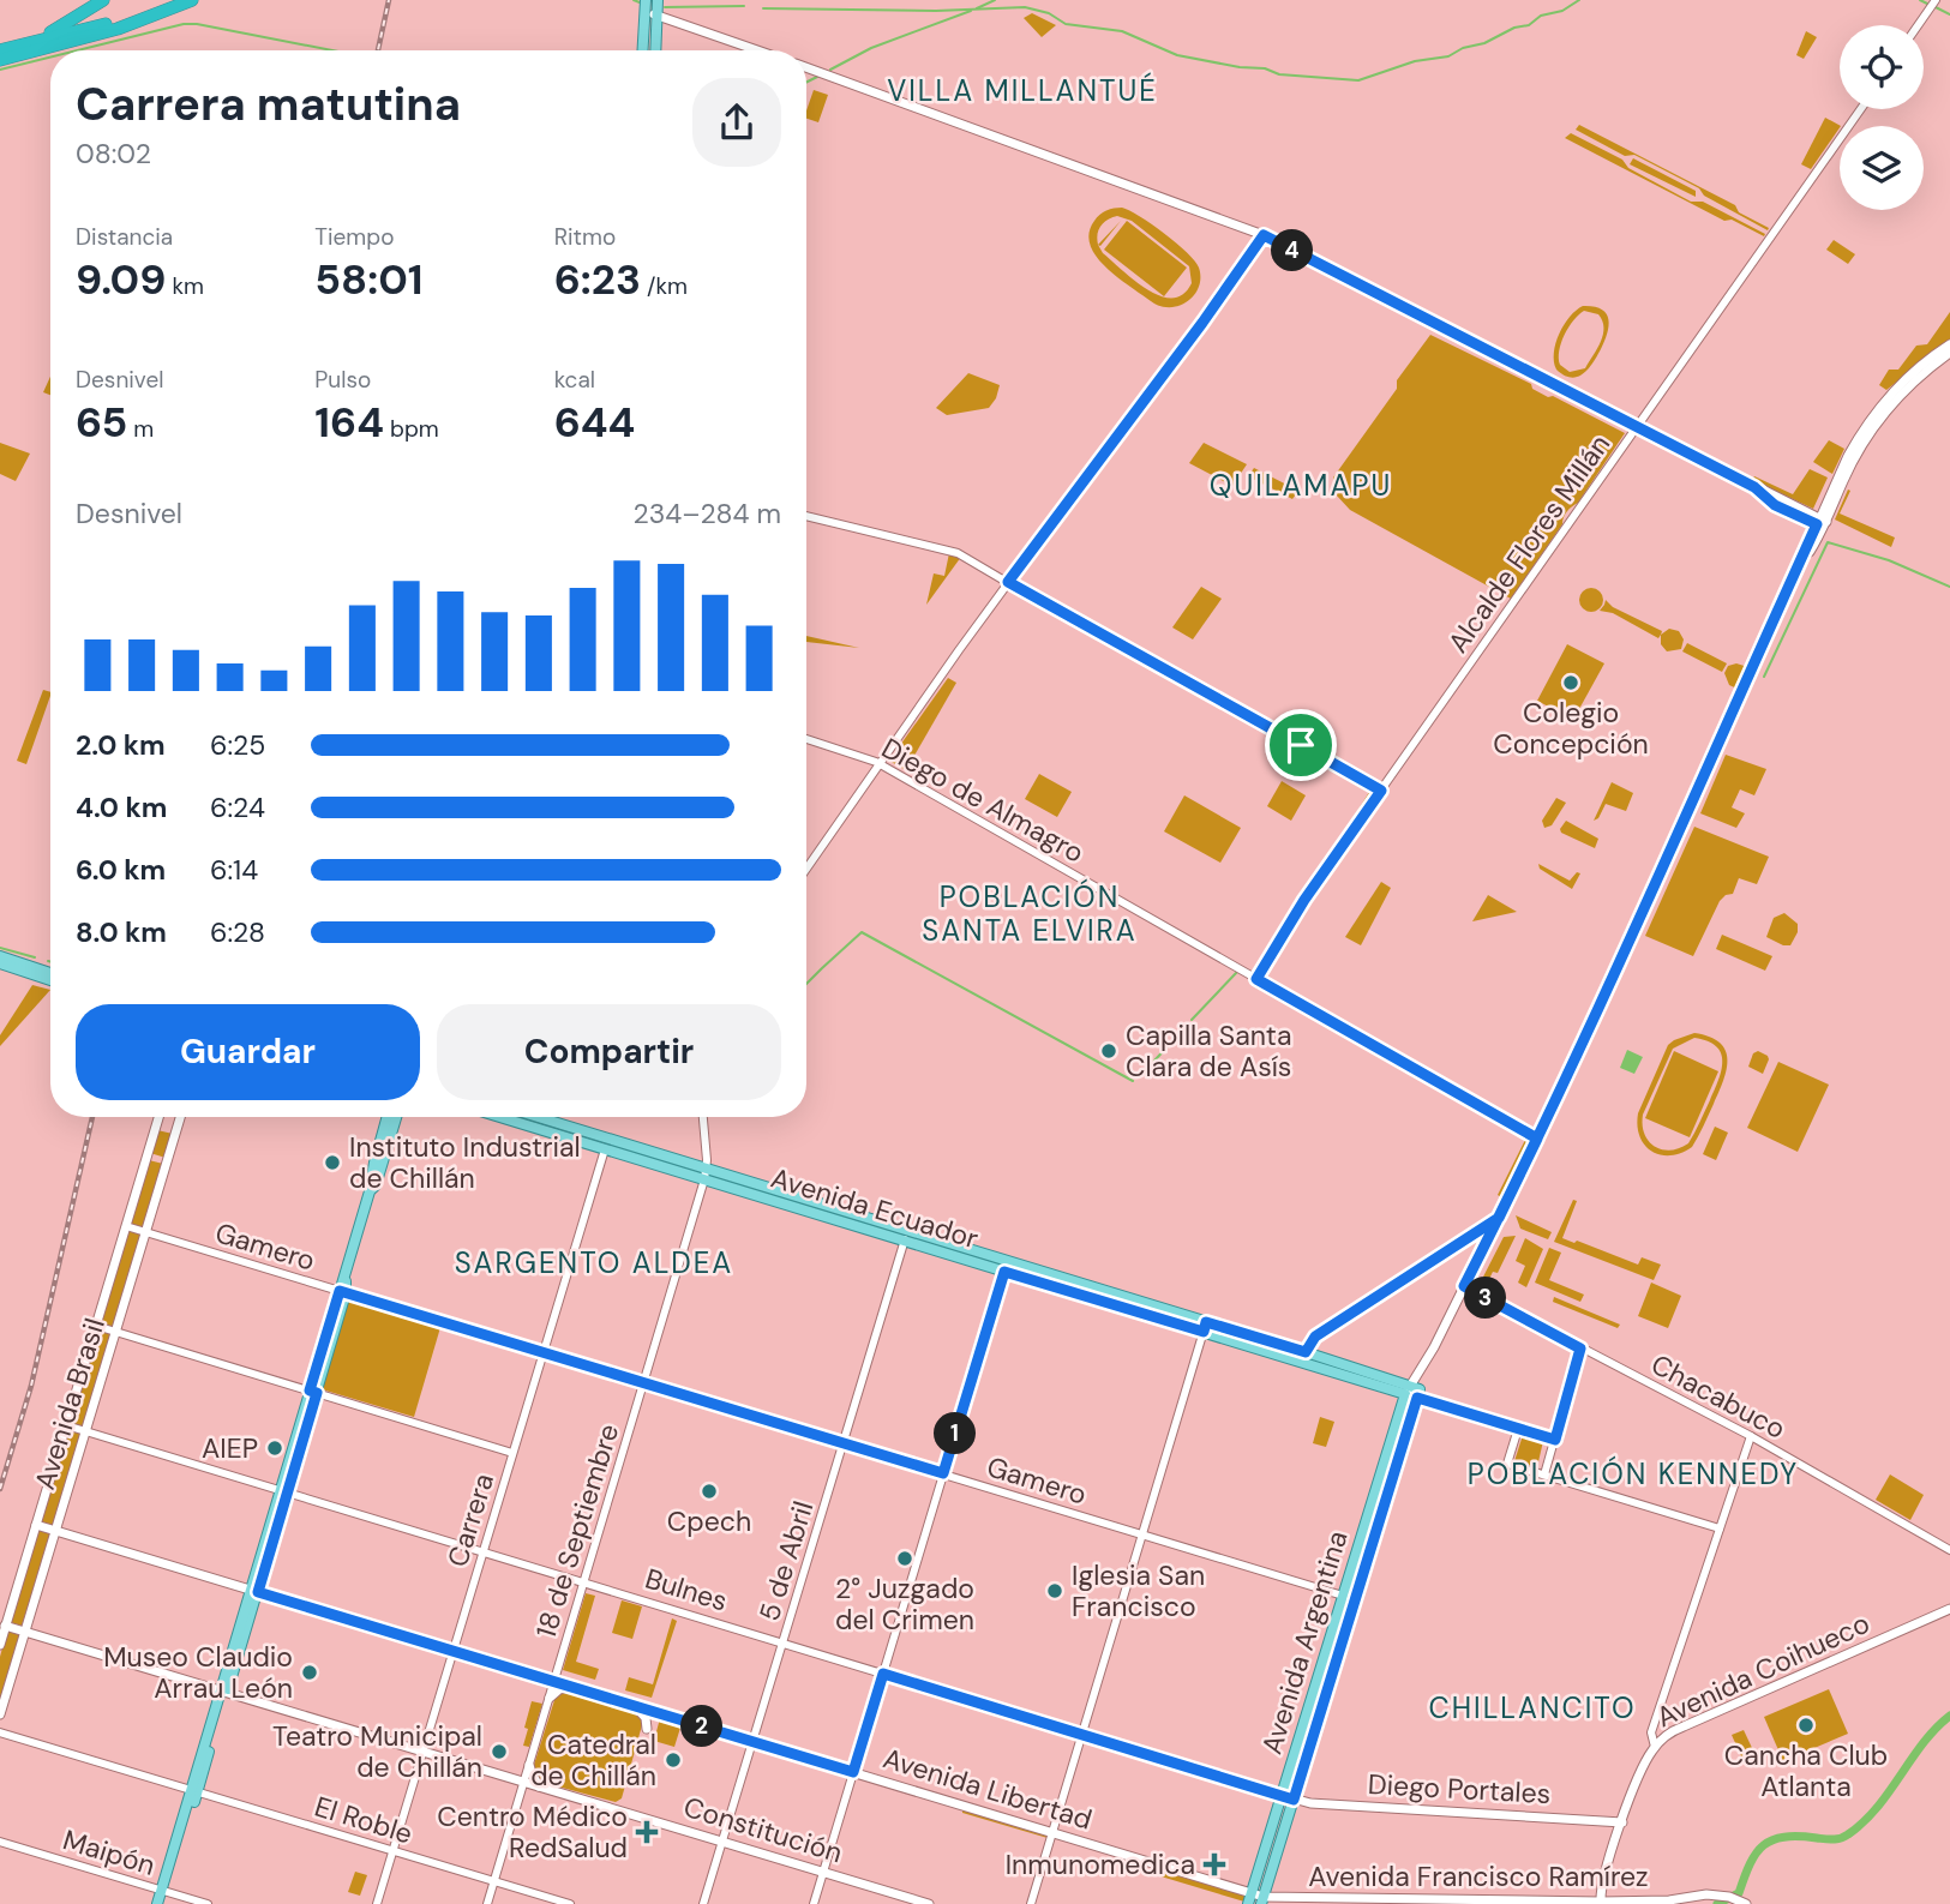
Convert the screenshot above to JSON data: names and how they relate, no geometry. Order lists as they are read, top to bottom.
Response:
{
  "streets": {
    "main road": [
      "Avenida Ecuador",
      "Avenida Brasil",
      "Bulnes",
      "Avenida Argentina",
      "Avenida Coihueco",
      "Avenida Libertad",
      "Diego Portales",
      "Constitución",
      "Avenida Francisco Ramírez"
    ],
    "street": [
      "Alcalde Flores Millán",
      "Diego de Almagro",
      "Gamero",
      "Chacabuco",
      "Carrera",
      "18 de Septiembre",
      "5 de Abril",
      "El Roble",
      "Maipón"
    ]
  },
  "crossings": [
    ["Alcalde Flores Millán", "Diego de Almagro"],
    ["Avenida Ecuador", "Carrera"],
    ["Avenida Ecuador", "18 de Septiembre"],
    ["Avenida Ecuador", "5 de Abril"],
    ["Avenida Ecuador", "Avenida Argentina"],
    ["Gamero", "Avenida Brasil"],
    ["Gamero", "Carrera"],
    ["Gamero", "18 de Septiembre"],
    ["Gamero", "5 de Abril"],
    ["Gamero", "Avenida Argentina"],
    ["Avenida Brasil", "Bulnes"],
    ["Avenida Brasil", "Avenida Libertad"],
    ["Avenida Brasil", "Constitución"],
    ["Carrera", "Bulnes"],
    ["Carrera", "Avenida Libertad"],
    ["Carrera", "El Roble"],
    ["Carrera", "Constitución"],
    ["18 de Septiembre", "Bulnes"],
    ["18 de Septiembre", "Avenida Libertad"],
    ["18 de Septiembre", "El Roble"],
    ["18 de Septiembre", "Constitución"],
    ["5 de Abril", "Bulnes"],
    ["5 de Abril", "Avenida Libertad"],
    ["5 de Abril", "Constitución"],
    ["Bulnes", "Avenida Argentina"],
    ["Bulnes", "Diego Portales"],
    ["Avenida Argentina", "Avenida Libertad"],
    ["Avenida Argentina", "Diego Portales"],
    ["Avenida Argentina", "Avenida Francisco Ramírez"],
    ["Avenida Coihueco", "Diego Portales"],
    ["Avenida Coihueco", "Avenida Francisco Ramírez"],
    ["Avenida Libertad", "Avenida Francisco Ramírez"]
  ],
  "districts": [
    "VILLA MILLANTUÉ",
    "QUILAMAPU",
    "POBLACIÓN SANTA ELVIRA",
    "SARGENTO ALDEA",
    "POBLACIÓN KENNEDY",
    "CHILLANCITO"
  ],
  "places": {
    "other": [
      "Colegio Concepción",
      "Capilla Santa Clara de Asís",
      "Instituto Industrial de Chillán",
      "AIEP",
      "Cpech",
      "2° Juzgado del Crimen",
      "Iglesia San Francisco",
      "Museo Claudio Arrau León",
      "Cancha Club Atlanta",
      "Teatro Municipal de Chillán",
      "Catedral de Chillán"
    ],
    "health": ["Centro Médico RedSalud", "Inmunomedica"]
  },
  "page": {
    "heading": ["Carrera matutina", "08:02"],
    "stats": [
      ["Distancia", "9.09 km"],
      ["Tiempo", "58:01"],
      ["Ritmo", "6:23 /km"],
      ["Desnivel", "65 m"],
      ["Pulso", "164 bpm"],
      ["kcal", "644"]
    ],
    "pins": [
      "4",
      "3",
      "1",
      "2"
    ],
    "chart": ["Desnivel", "234–284 m"],
    "list": [
      {
        "name": "2.0 km",
        "note": "6:25"
      },
      {
        "name": "4.0 km",
        "note": "6:24"
      },
      {
        "name": "6.0 km",
        "note": "6:14"
      },
      {
        "name": "8.0 km",
        "note": "6:28"
      }
    ],
    "buttons": ["Guardar", "Compartir"]
  }
}
